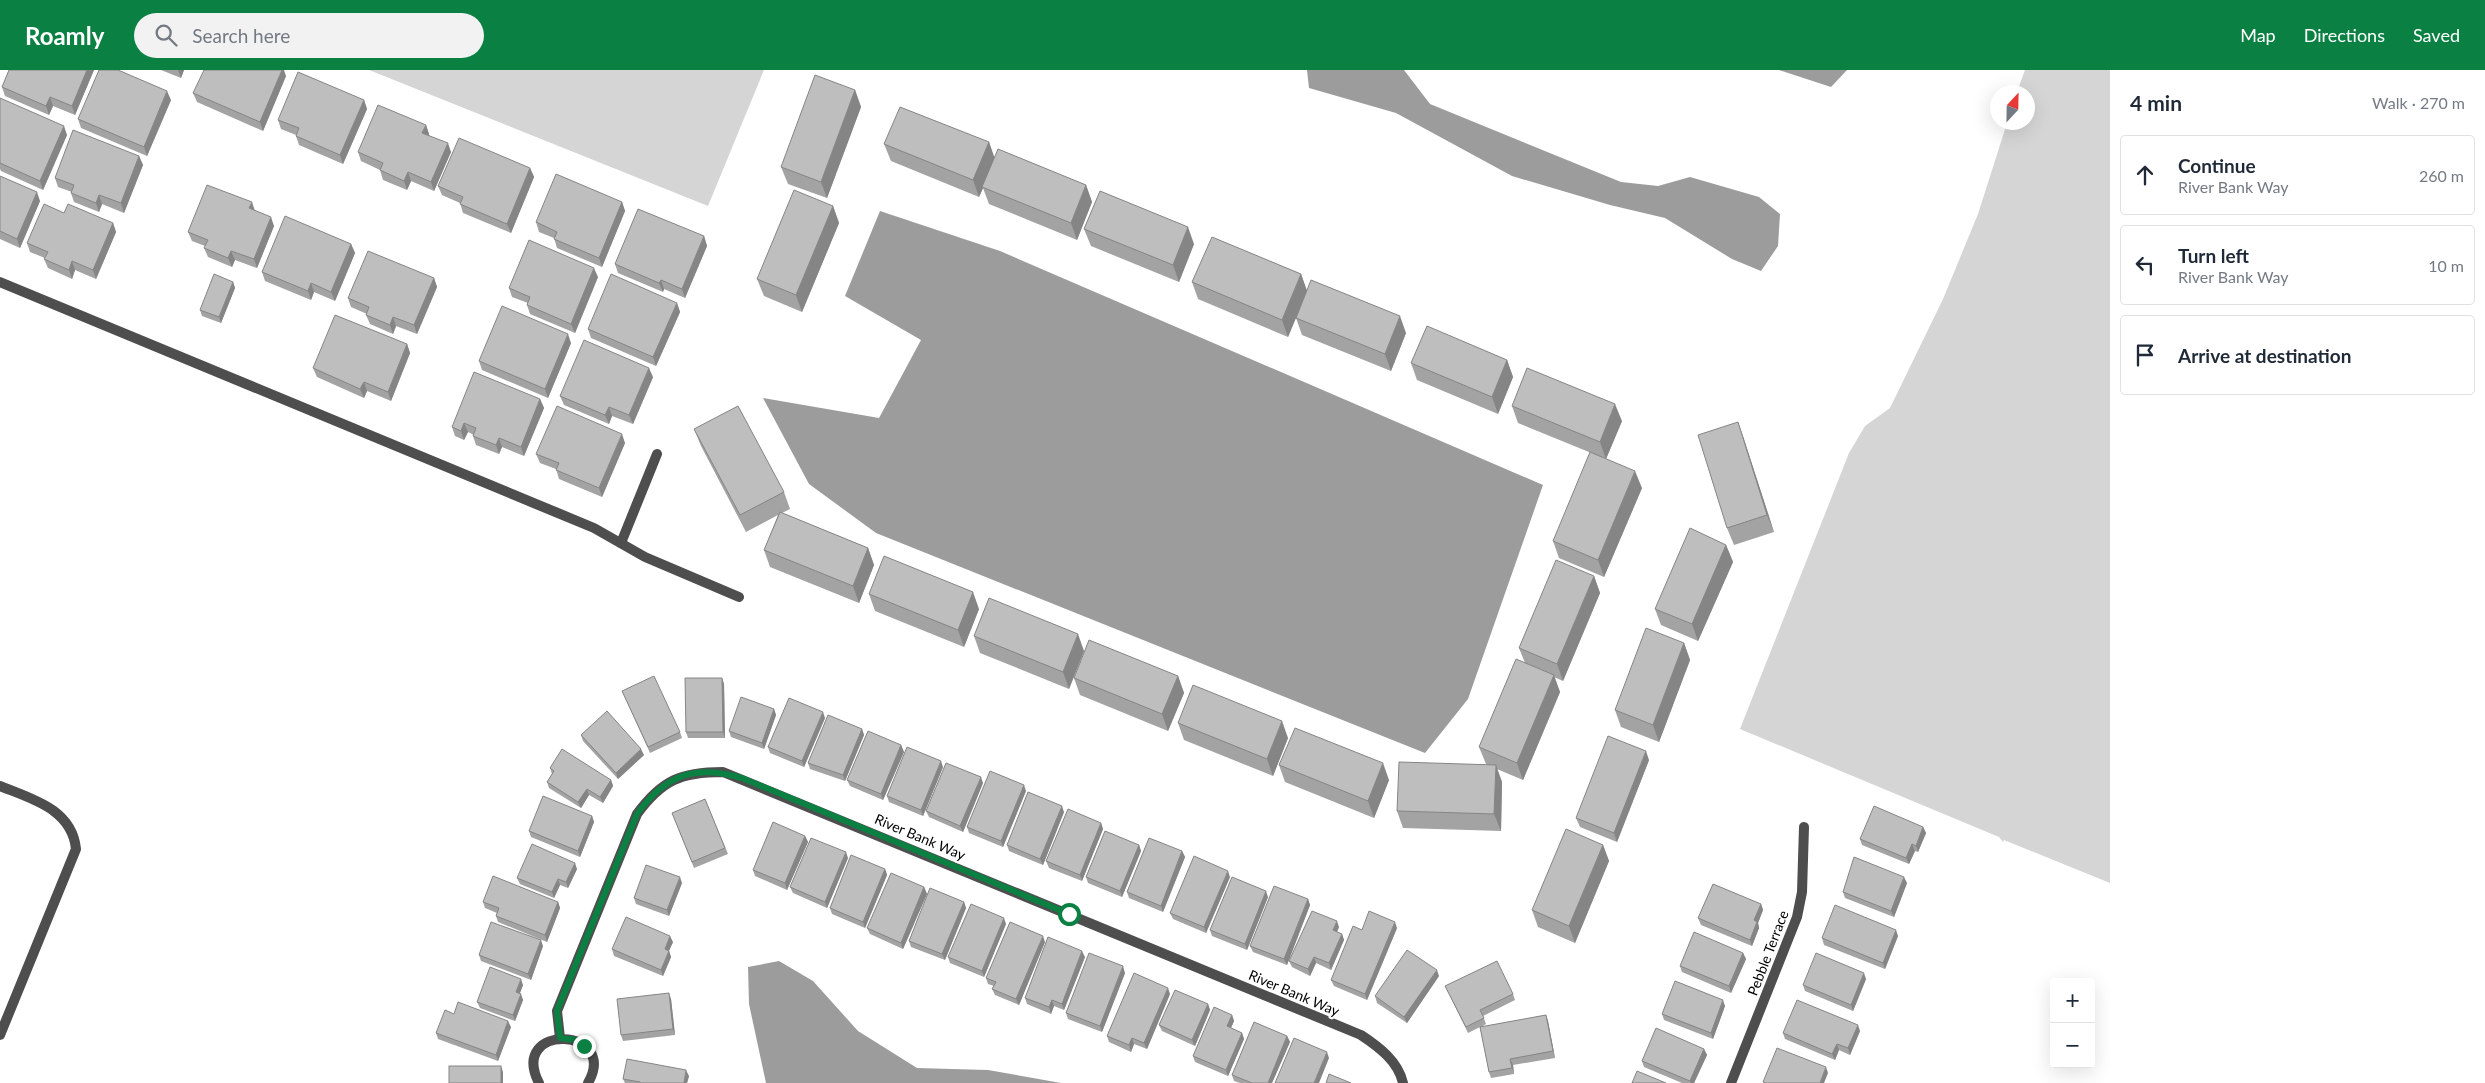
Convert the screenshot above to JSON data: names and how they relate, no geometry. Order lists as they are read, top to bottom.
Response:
{
  "streets": {
    "street": ["River Bank Way", "Pebble Terrace"]
  },
  "north": "top",
  "page": {
    "header": "Roamly",
    "search": "Search here",
    "nav": ["Map", "Directions", "Saved"],
    "heading": ["4 min", "Walk · 270 m"],
    "list": [
      ["Continue", "River Bank Way", "260 m"],
      ["Turn left", "River Bank Way", "10 m"],
      "Arrive at destination"
    ],
    "map_buttons": ["+", "−"]
  }
}
